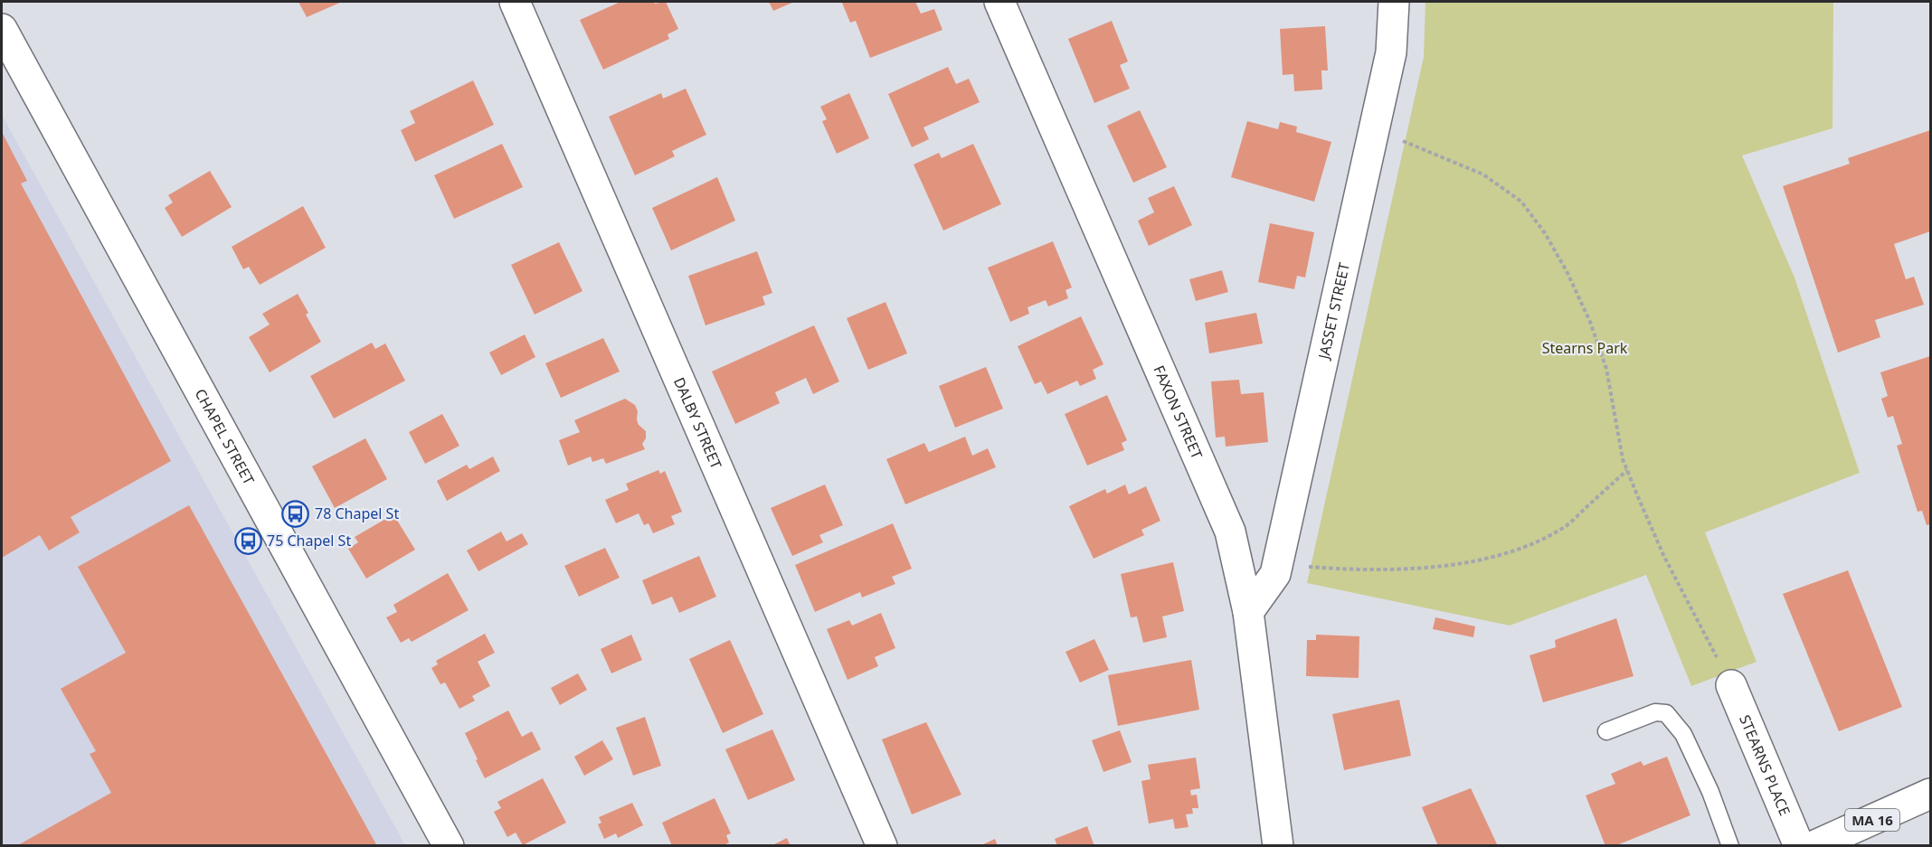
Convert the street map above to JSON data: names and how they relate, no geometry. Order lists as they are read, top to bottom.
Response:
{
  "streets": {
    "street": [
      "JASSET STREET",
      "FAXON STREET",
      "DALBY STREET",
      "CHAPEL STREET",
      "STEARNS PLACE",
      "MA 16"
    ]
  },
  "crossings": [
    ["JASSET STREET", "FAXON STREET"]
  ],
  "parks": ["Stearns Park"],
  "places": {
    "bus stop": ["78 Chapel St", "75 Chapel St"]
  }
}
